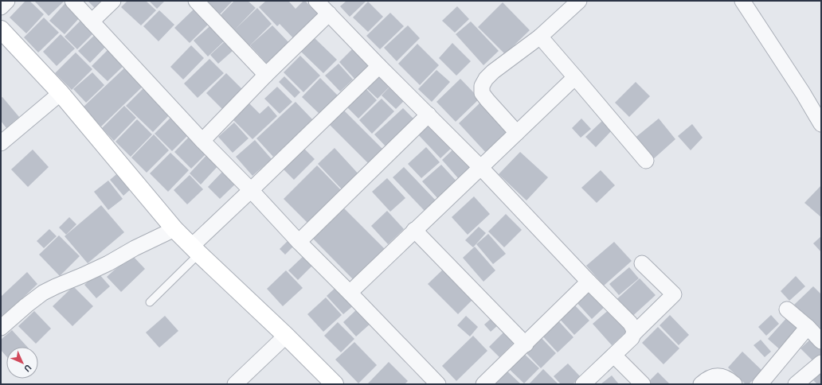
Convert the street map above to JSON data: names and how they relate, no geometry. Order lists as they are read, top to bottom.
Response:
{
  "north": "bottom right"
}
